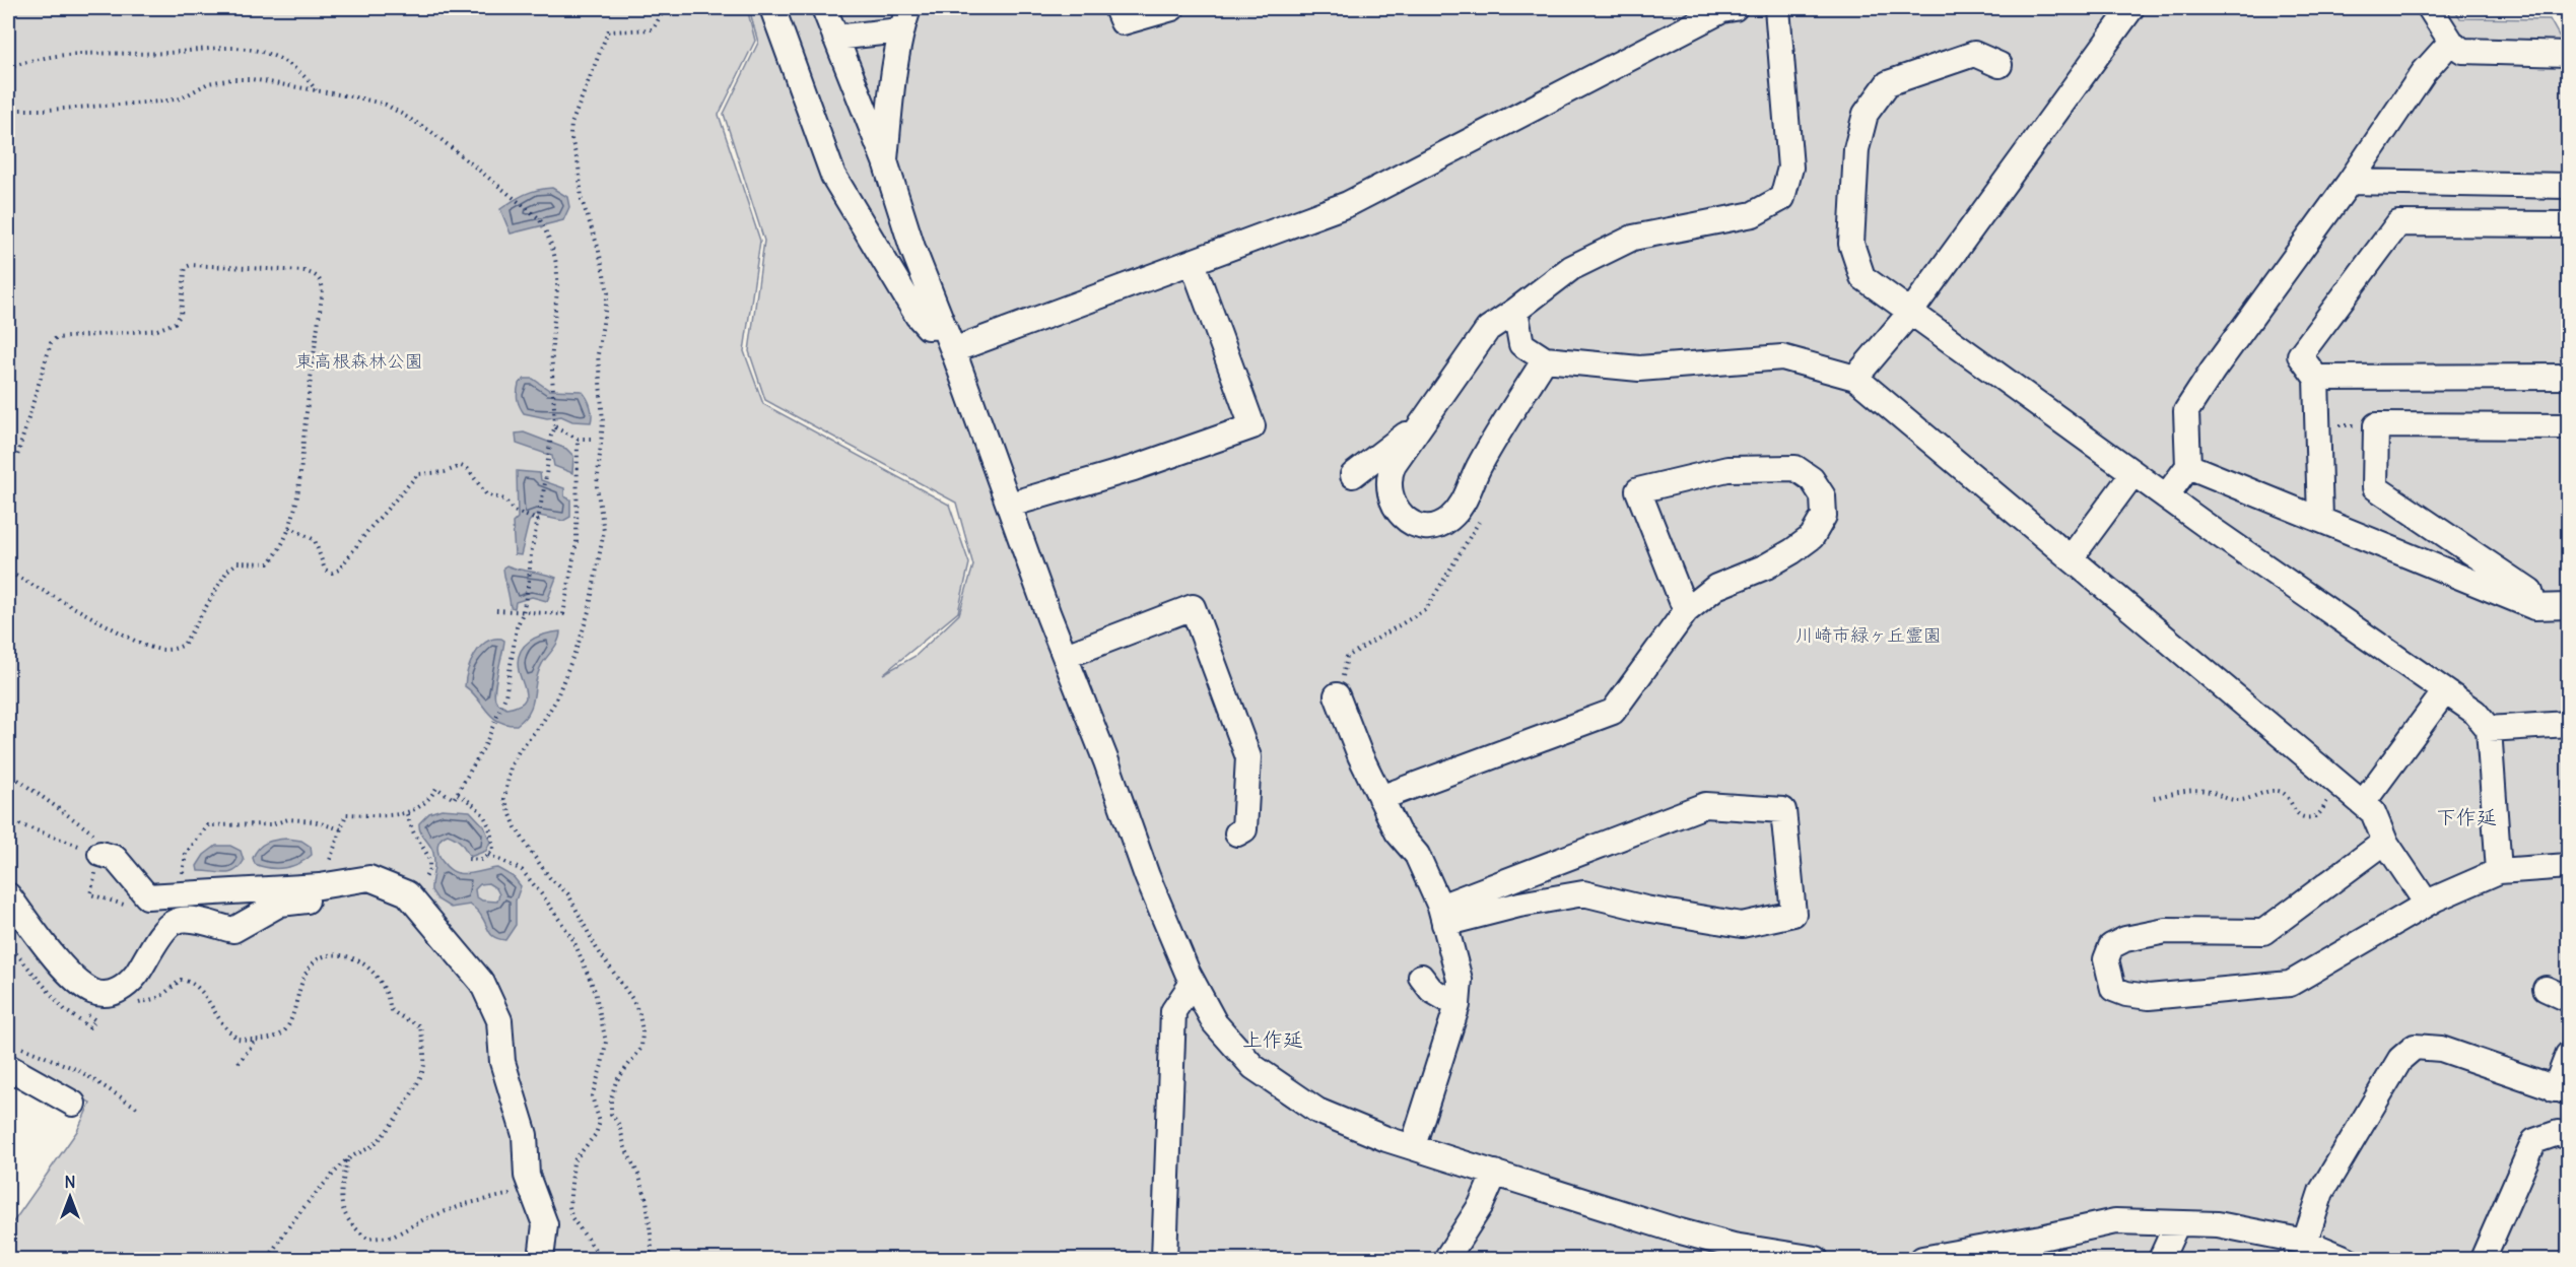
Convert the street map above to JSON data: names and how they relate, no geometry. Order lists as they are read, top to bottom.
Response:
{
  "districts": ["下作延", "上作延"],
  "parks": ["東高根森林公園", "川崎市緑ヶ丘霊園"],
  "north": "top"
}
